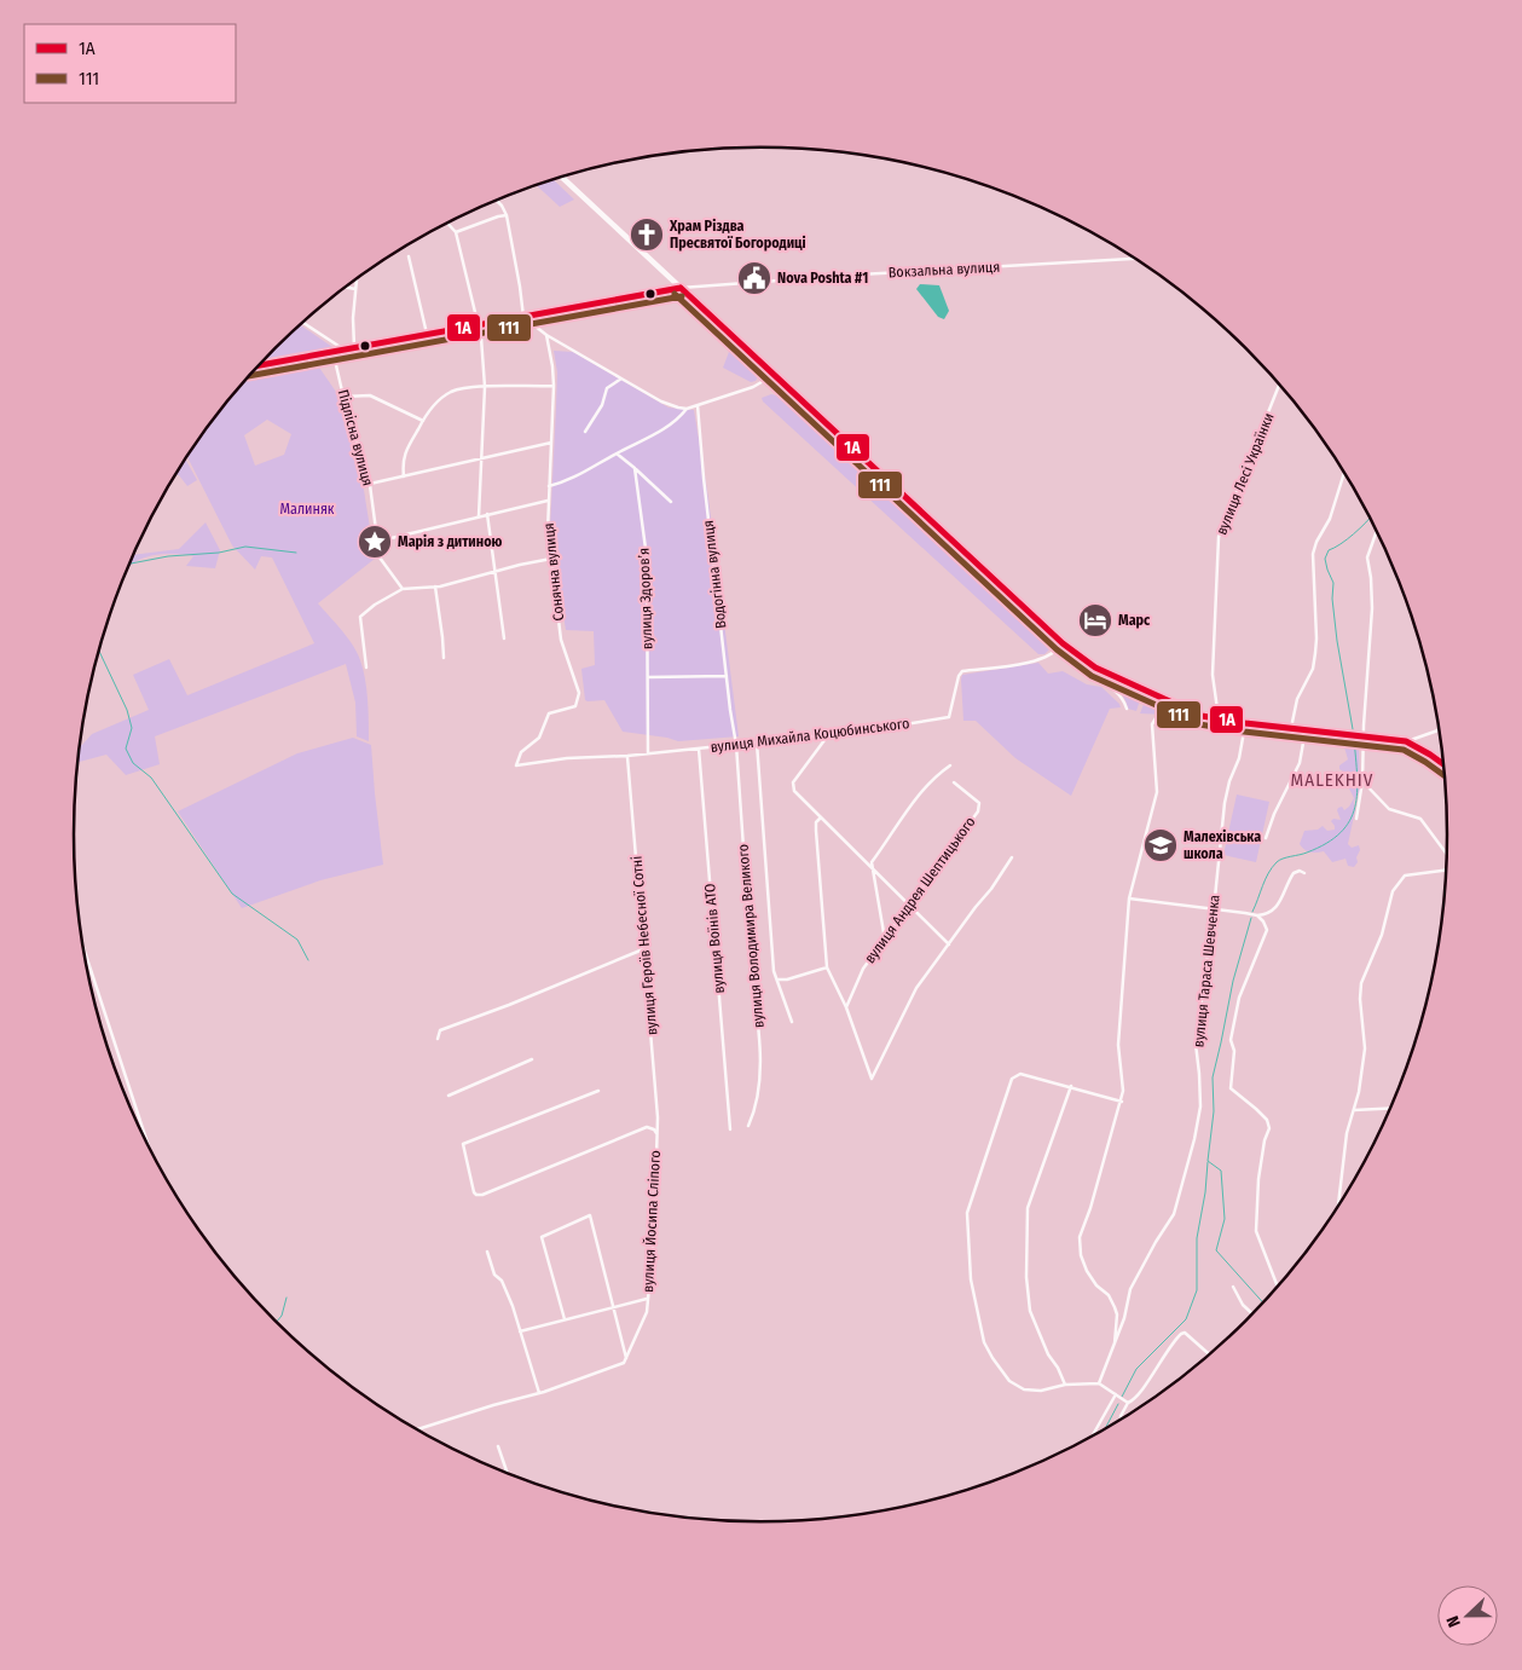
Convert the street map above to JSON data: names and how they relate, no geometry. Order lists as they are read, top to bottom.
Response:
{
  "streets": {
    "street": [
      "Вокзальна вулиця",
      "Підлісна вулиця",
      "вулиця Лесі Українки",
      "Сонячна вулиця",
      "Водогінна вулиця",
      "вулиця Здоровʼя",
      "вулиця Михайла Коцюбинського",
      "вулиця Андрея Шептицького",
      "вулиця Володимира Великого",
      "вулиця Воїнів АТО",
      "вулиця Героїв Небесної Сотні",
      "вулиця Тараса Шевченка",
      "вулиця Йосипа Сліпого"
    ]
  },
  "crossings": [
    ["Сонячна вулиця", "вулиця Михайла Коцюбинського"],
    ["Водогінна вулиця", "вулиця Михайла Коцюбинського"],
    ["Водогінна вулиця", "вулиця Володимира Великого"],
    ["вулиця Здоровʼя", "вулиця Михайла Коцюбинського"],
    ["вулиця Михайла Коцюбинського", "вулиця Володимира Великого"],
    ["вулиця Михайла Коцюбинського", "вулиця Воїнів АТО"],
    ["вулиця Михайла Коцюбинського", "вулиця Героїв Небесної Сотні"],
    ["вулиця Героїв Небесної Сотні", "вулиця Йосипа Сліпого"]
  ],
  "districts": ["MALEKHIV"],
  "parks": ["Малиняк"],
  "places": {
    "church": ["Храм Різдва Пресвятої Богородиці"],
    "public building": ["Nova Poshta #1"],
    "place": ["Марія з дитиною"],
    "hotel": ["Марс"],
    "school or university": ["Малехівська школа"]
  },
  "lines": ["transit line 1А", "transit line 111"],
  "legend": ["1А", "111"],
  "north": "left"
}
